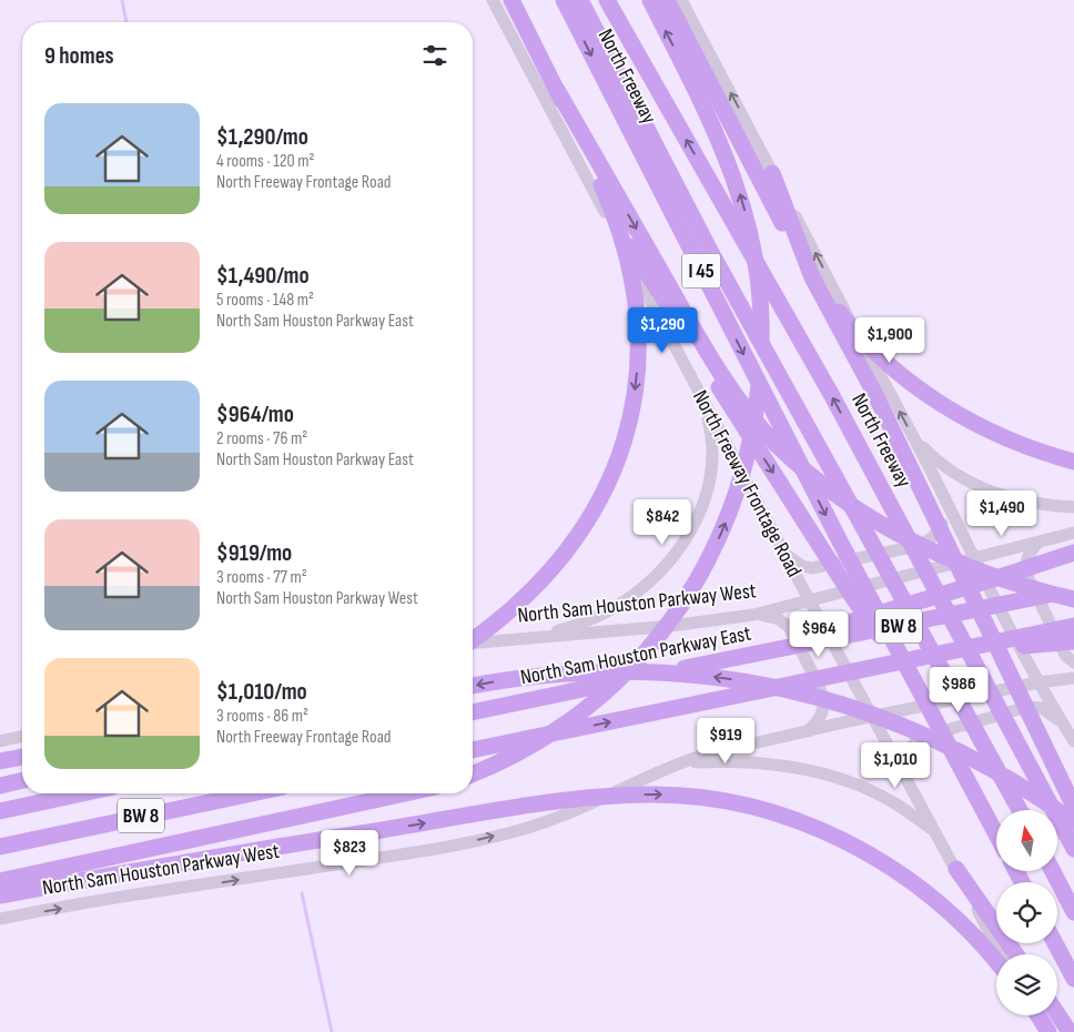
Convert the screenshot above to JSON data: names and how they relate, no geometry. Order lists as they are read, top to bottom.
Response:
{
  "streets": {
    "highway": [
      "North Freeway",
      "I 45",
      "BW 8",
      "North Sam Houston Parkway East"
    ],
    "main road": ["North Freeway Frontage Road", "North Sam Houston Parkway West"]
  },
  "crossings": [
    ["North Freeway Frontage Road", "North Sam Houston Parkway West"]
  ],
  "one_way": ["North Sam Houston Parkway West"],
  "north": "top",
  "page": {
    "heading": "9 homes",
    "list": [
      {
        "name": "$1,290/mo",
        "note": "4 rooms · 120 m² · North Freeway Frontage Road"
      },
      {
        "name": "$1,490/mo",
        "note": "5 rooms · 148 m² · North Sam Houston Parkway East"
      },
      {
        "name": "$964/mo",
        "note": "2 rooms · 76 m² · North Sam Houston Parkway East"
      },
      {
        "name": "$919/mo",
        "note": "3 rooms · 77 m² · North Sam Houston Parkway West"
      },
      {
        "name": "$1,010/mo",
        "note": "3 rooms · 86 m² · North Freeway Frontage Road"
      }
    ],
    "price": [
      "$1,290",
      "$1,900",
      "$1,490",
      "$842",
      "$964",
      "$986",
      "$919",
      "$1,010",
      "$823"
    ]
  }
}
